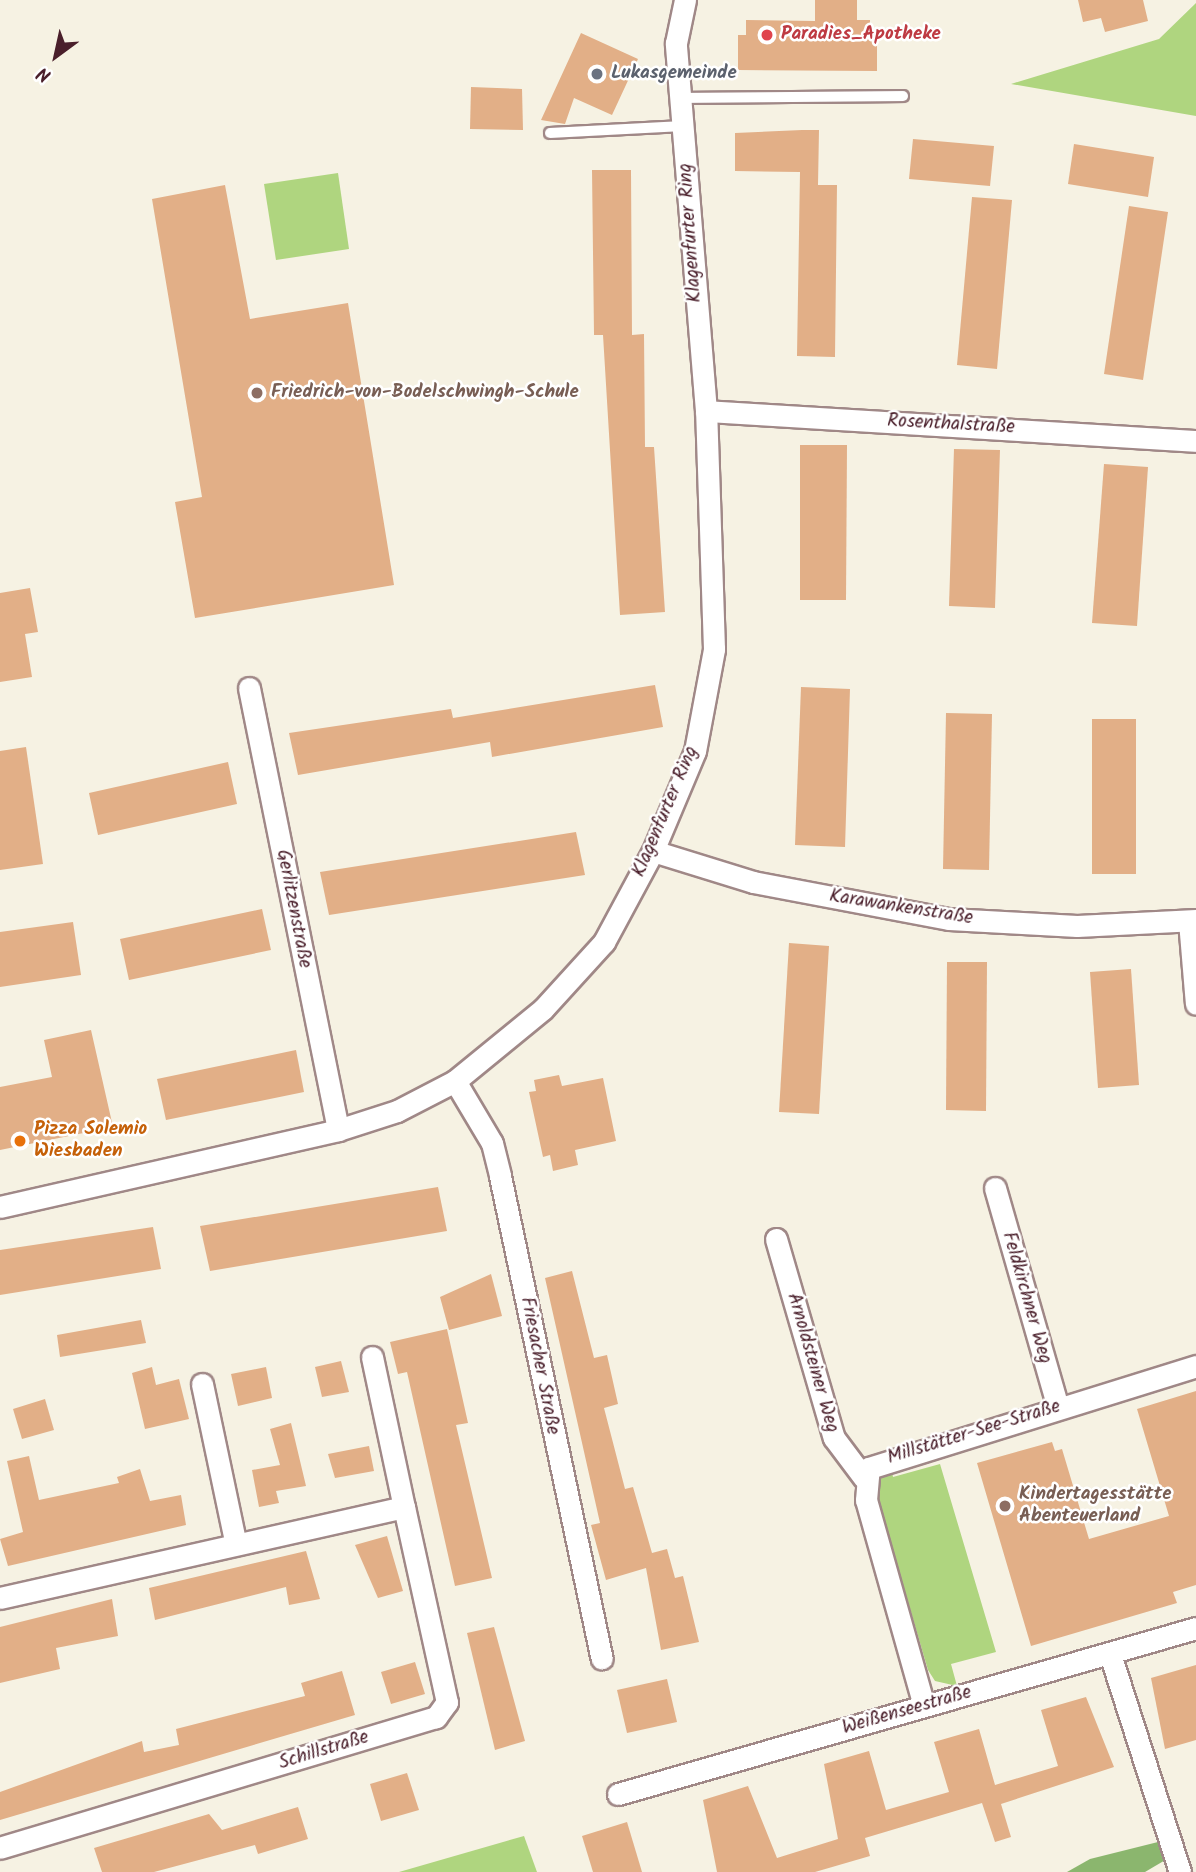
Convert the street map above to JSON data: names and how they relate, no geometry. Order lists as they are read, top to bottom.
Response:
{
  "streets": {
    "street": [
      "Klagenfurter Ring",
      "Rosenthalstraße",
      "Karawankenstraße",
      "Gerlitzenstraße",
      "Feldkirchner Weg",
      "Arnoldsteiner Weg",
      "Friesacher Straße",
      "Millstätter-See-Straße",
      "Weißenseestraße",
      "Schillstraße"
    ]
  },
  "crossings": [
    ["Klagenfurter Ring", "Rosenthalstraße"],
    ["Klagenfurter Ring", "Karawankenstraße"],
    ["Klagenfurter Ring", "Gerlitzenstraße"],
    ["Klagenfurter Ring", "Friesacher Straße"],
    ["Feldkirchner Weg", "Millstätter-See-Straße"],
    ["Arnoldsteiner Weg", "Millstätter-See-Straße"],
    ["Millstätter-See-Straße", "Weißenseestraße"]
  ],
  "places": [
    "Paradies_Apotheke",
    "Lukasgemeinde",
    "Friedrich-von-Bodelschwingh-Schule",
    "Pizza Solemio Wiesbaden",
    "Kindertagesstätte Abenteuerland"
  ],
  "north": "bottom left"
}
